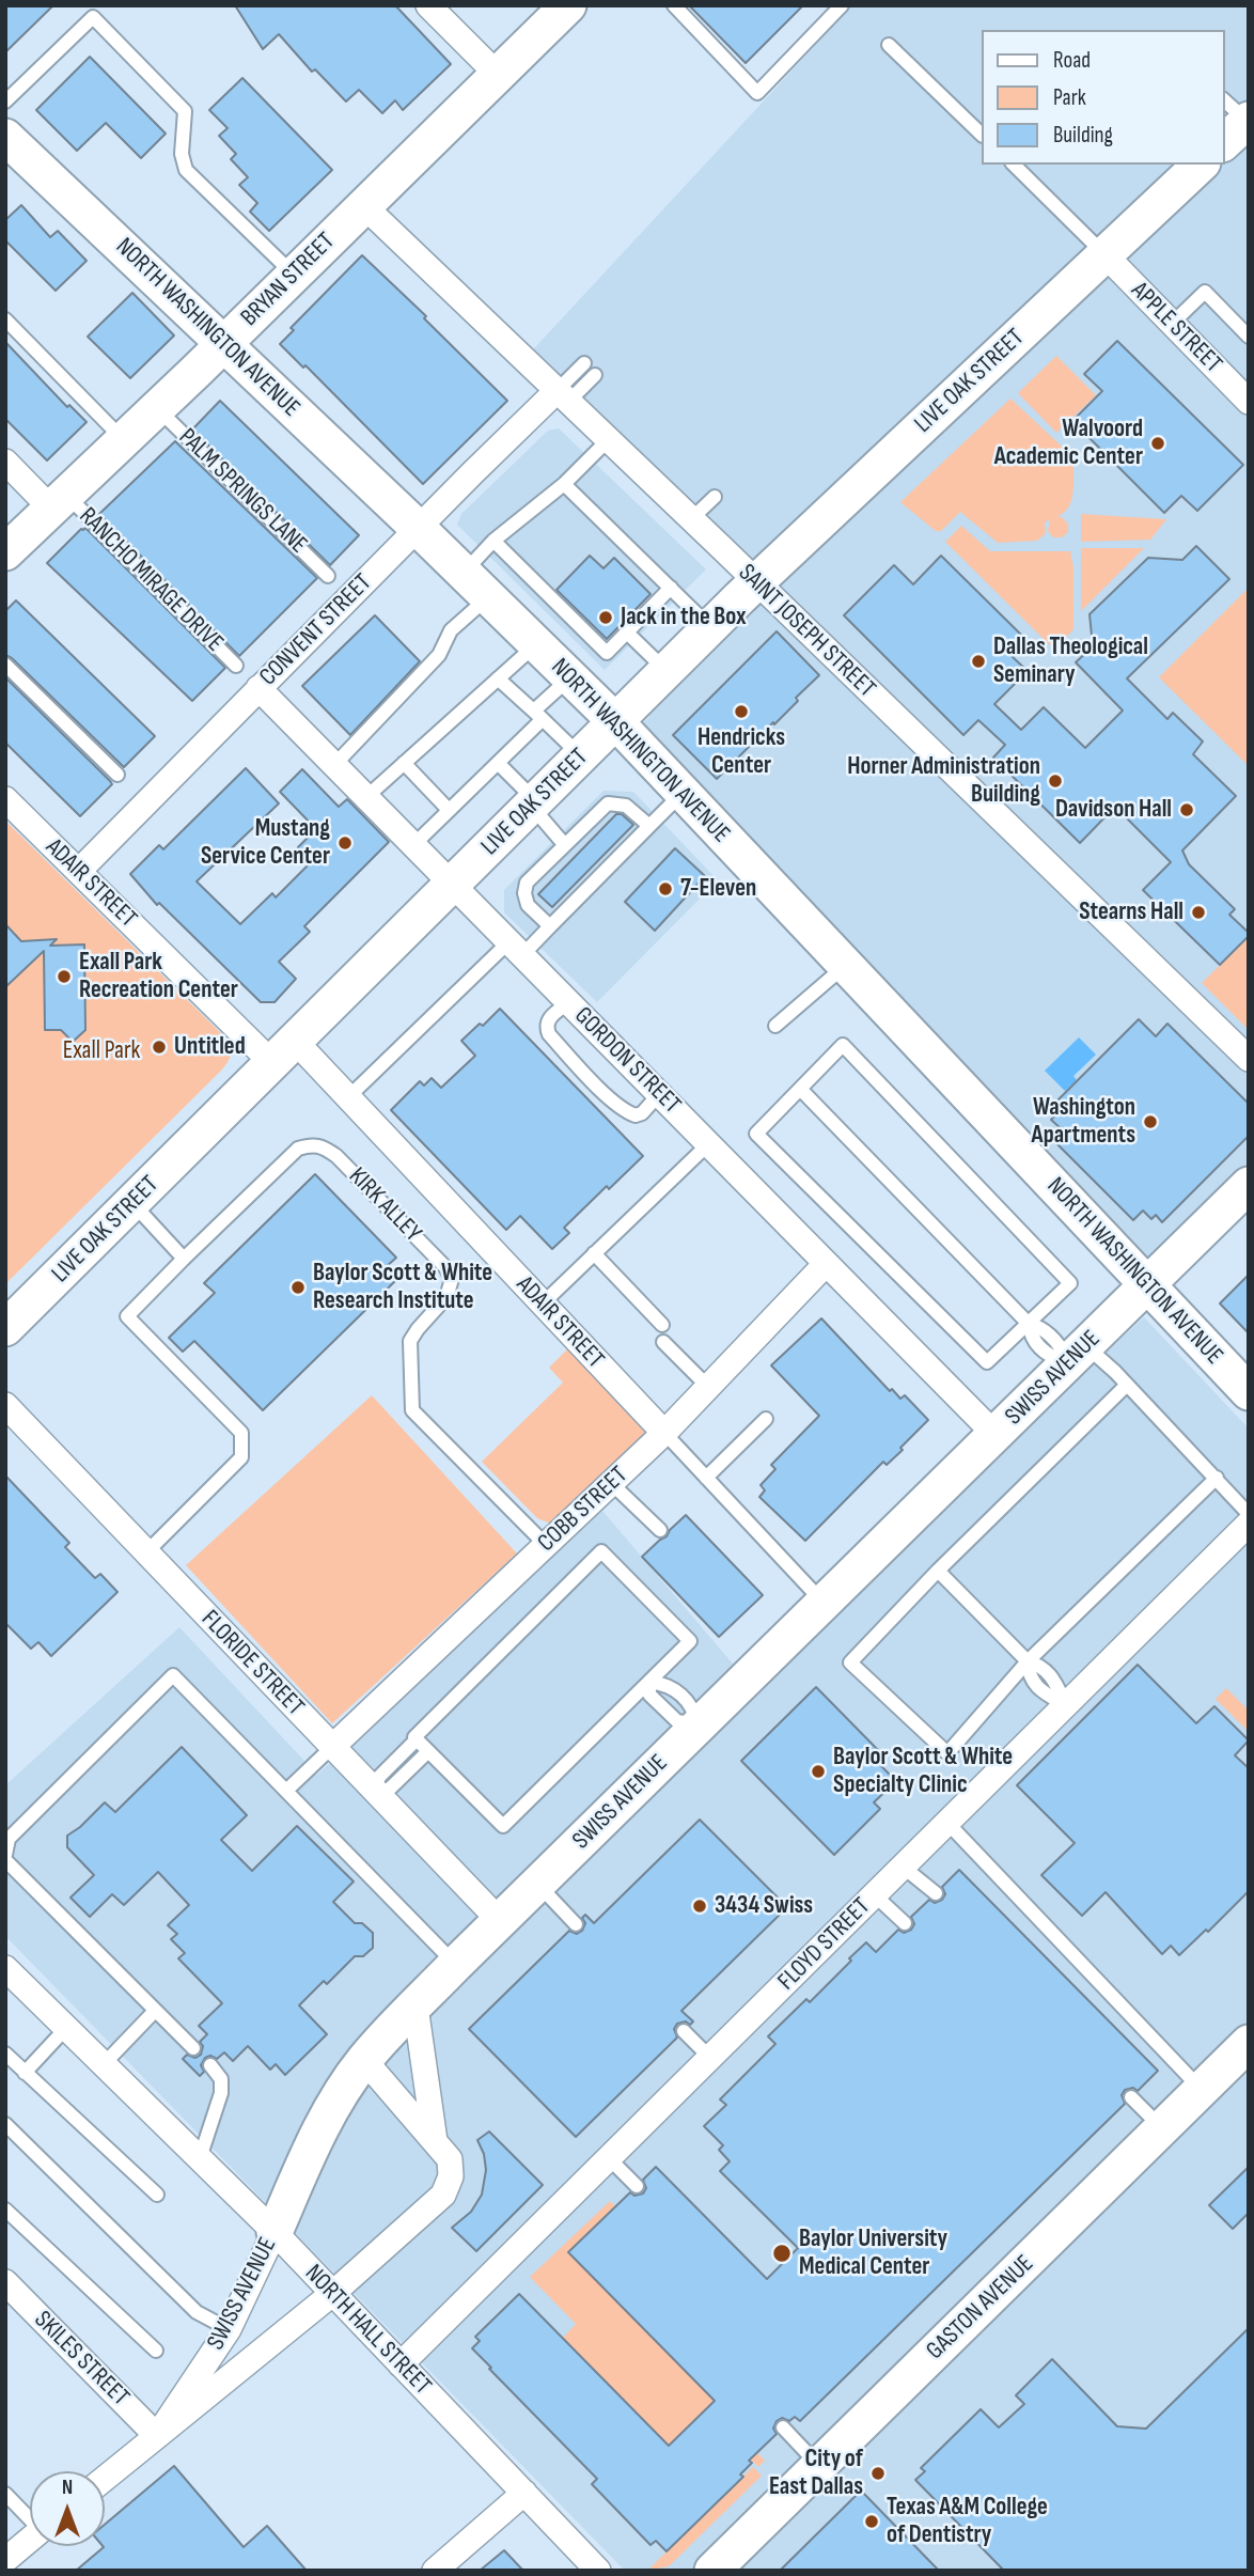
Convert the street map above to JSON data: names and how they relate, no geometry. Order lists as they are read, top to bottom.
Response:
{
  "streets": {
    "street": [
      "BRYAN STREET",
      "NORTH WASHINGTON AVENUE",
      "APPLE STREET",
      "LIVE OAK STREET",
      "CONVENT STREET",
      "SAINT JOSEPH STREET",
      "ADAIR STREET",
      "GORDON STREET",
      "SWISS AVENUE",
      "COBB STREET",
      "FLORIDE STREET",
      "FLOYD STREET",
      "GASTON AVENUE",
      "NORTH HALL STREET",
      "SKILES STREET"
    ],
    "lane": ["PALM SPRINGS LANE", "RANCHO MIRAGE DRIVE", "KIRK ALLEY"]
  },
  "crossings": [
    ["BRYAN STREET", "NORTH WASHINGTON AVENUE"],
    ["BRYAN STREET", "PALM SPRINGS LANE"],
    ["BRYAN STREET", "RANCHO MIRAGE DRIVE"],
    ["BRYAN STREET", "SAINT JOSEPH STREET"],
    ["NORTH WASHINGTON AVENUE", "LIVE OAK STREET"],
    ["NORTH WASHINGTON AVENUE", "CONVENT STREET"],
    ["NORTH WASHINGTON AVENUE", "SWISS AVENUE"],
    ["APPLE STREET", "LIVE OAK STREET"],
    ["LIVE OAK STREET", "SAINT JOSEPH STREET"],
    ["LIVE OAK STREET", "ADAIR STREET"],
    ["LIVE OAK STREET", "GORDON STREET"],
    ["CONVENT STREET", "SAINT JOSEPH STREET"],
    ["CONVENT STREET", "ADAIR STREET"],
    ["CONVENT STREET", "GORDON STREET"],
    ["ADAIR STREET", "SWISS AVENUE"],
    ["ADAIR STREET", "COBB STREET"],
    ["GORDON STREET", "SWISS AVENUE"],
    ["GORDON STREET", "COBB STREET"],
    ["KIRK ALLEY", "COBB STREET"],
    ["SWISS AVENUE", "FLORIDE STREET"],
    ["SWISS AVENUE", "NORTH HALL STREET"],
    ["SWISS AVENUE", "SKILES STREET"],
    ["COBB STREET", "FLORIDE STREET"],
    ["FLOYD STREET", "NORTH HALL STREET"]
  ],
  "parks": ["Exall Park"],
  "places": [
    "Walvoord Academic Center",
    "Jack in the Box",
    "Dallas Theological Seminary",
    "Hendricks Center",
    "Horner Administration Building",
    "Davidson Hall",
    "Mustang Service Center",
    "7-Eleven",
    "Stearns Hall",
    "Exall Park Recreation Center",
    "Untitled",
    "Washington Apartments",
    "Baylor Scott & White Research Institute",
    "Baylor Scott & White Specialty Clinic",
    "3434 Swiss",
    "Baylor University Medical Center",
    "City of East Dallas",
    "Texas A&M College of Dentistry"
  ],
  "legend": ["Road", "Park", "Building"],
  "north": "top"
}
